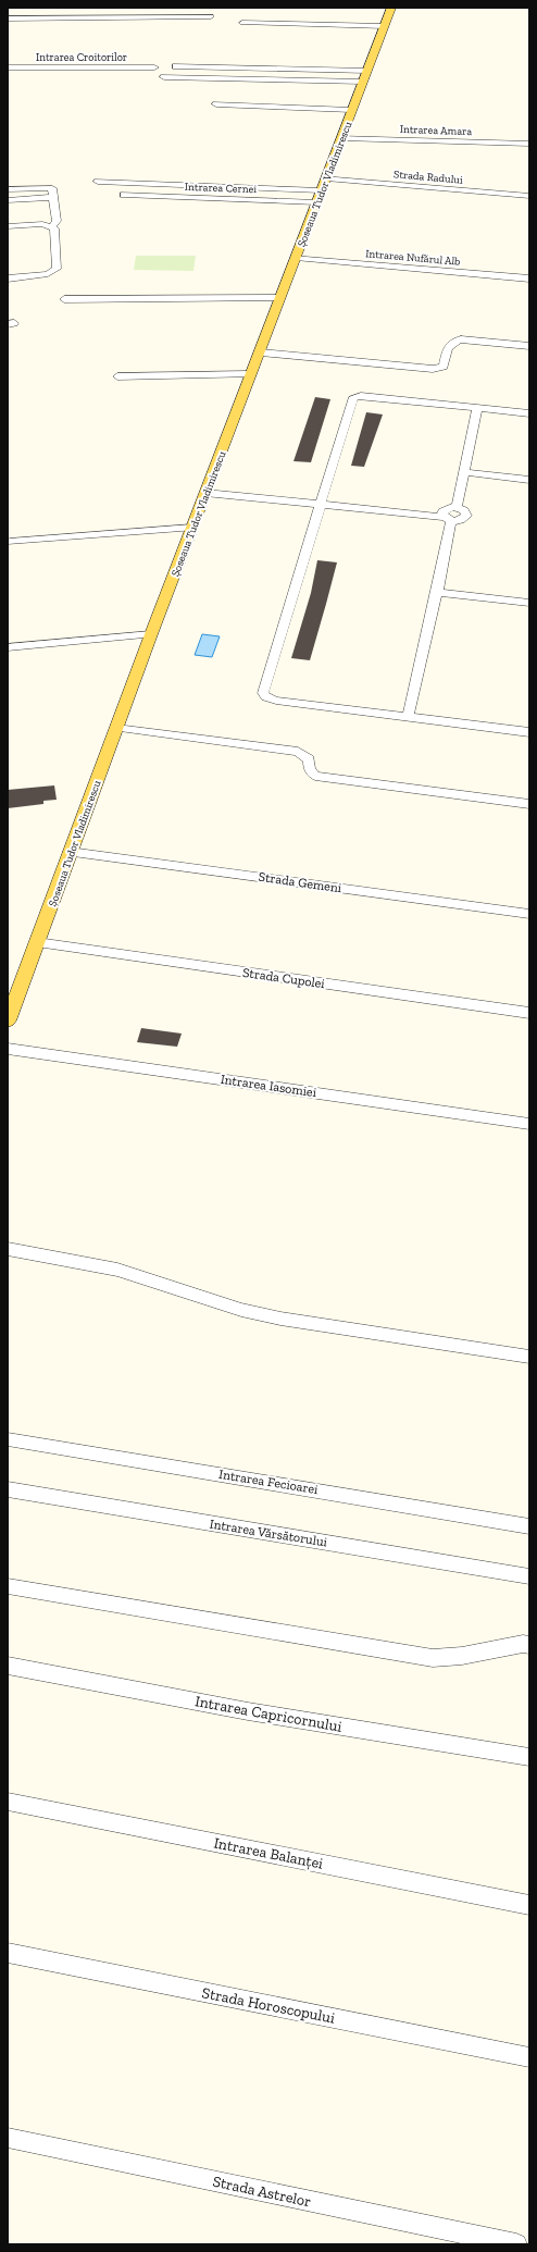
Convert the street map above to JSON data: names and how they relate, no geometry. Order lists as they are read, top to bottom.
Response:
{
  "streets": {
    "main road": ["Șoseaua Tudor Vladimirescu"],
    "street": [
      "Intrarea Croitorilor",
      "Intrarea Amara",
      "Strada Radului",
      "Intrarea Cernei",
      "Intrarea Nufărul Alb",
      "Strada Gemeni",
      "Strada Cupolei",
      "Intrarea Iasomiei",
      "Intrarea Fecioarei",
      "Intrarea Vărsătorului",
      "Intrarea Capricornului",
      "Intrarea Balanței",
      "Strada Horoscopului",
      "Strada Astrelor"
    ]
  },
  "crossings": [
    ["Intrarea Amara", "Șoseaua Tudor Vladimirescu"],
    ["Strada Radului", "Șoseaua Tudor Vladimirescu"],
    ["Șoseaua Tudor Vladimirescu", "Intrarea Cernei"],
    ["Șoseaua Tudor Vladimirescu", "Intrarea Nufărul Alb"],
    ["Șoseaua Tudor Vladimirescu", "Strada Gemeni"],
    ["Șoseaua Tudor Vladimirescu", "Strada Cupolei"]
  ]
}
